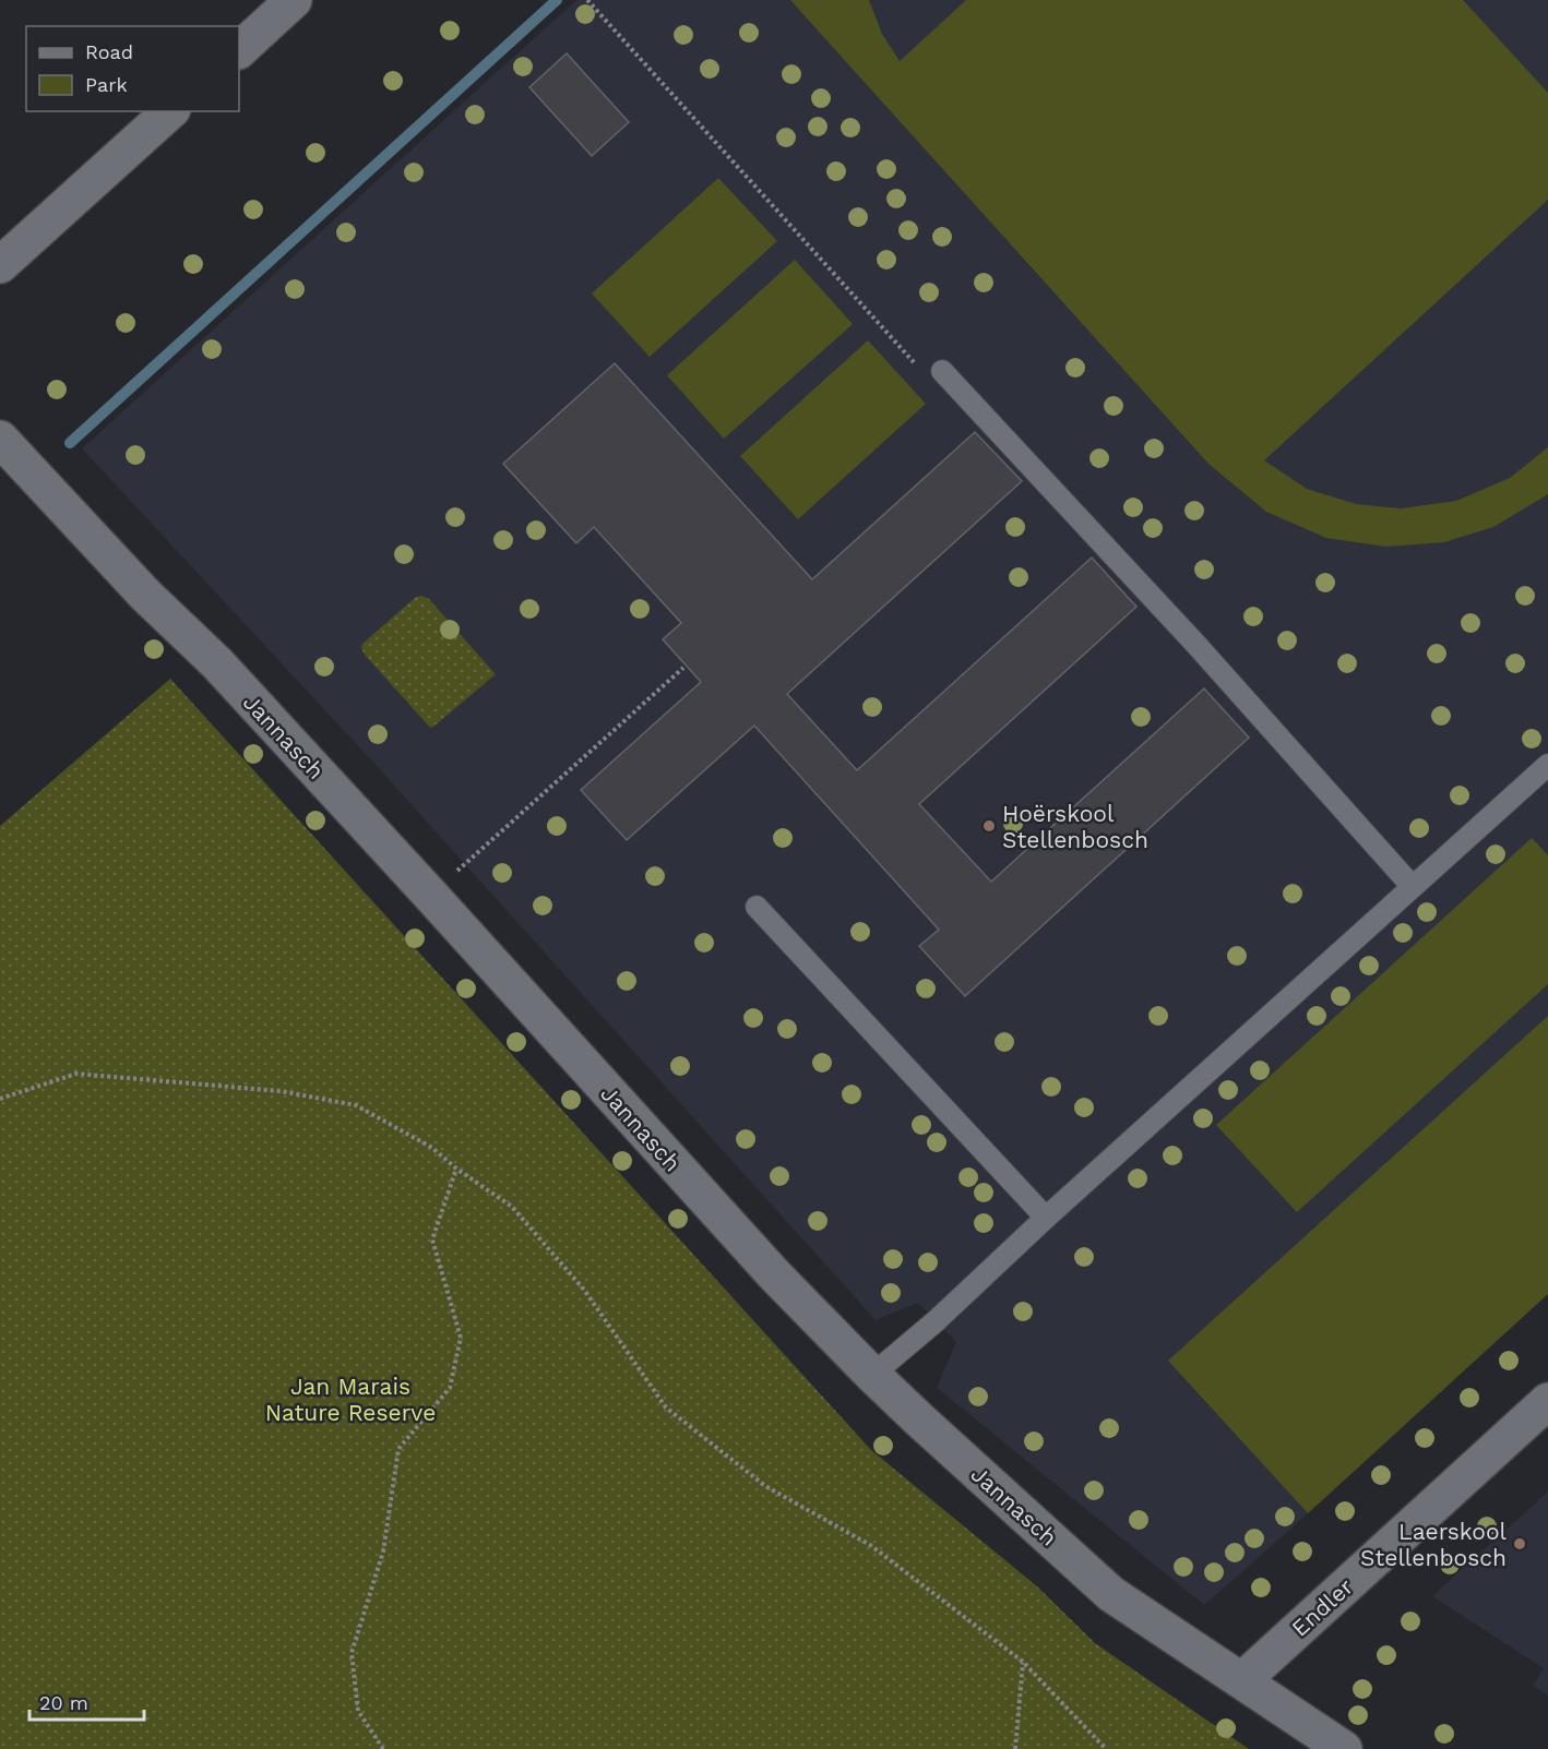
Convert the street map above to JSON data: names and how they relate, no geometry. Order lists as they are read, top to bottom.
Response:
{
  "streets": {
    "street": ["Jannasch", "Endler"]
  },
  "crossings": [
    ["Jannasch", "Endler"]
  ],
  "parks": ["Jan Marais Nature Reserve"],
  "places": ["Hoërskool Stellenbosch", "Laerskool Stellenbosch"],
  "legend": ["Road", "Park"],
  "scale_bar": "20 m"
}
